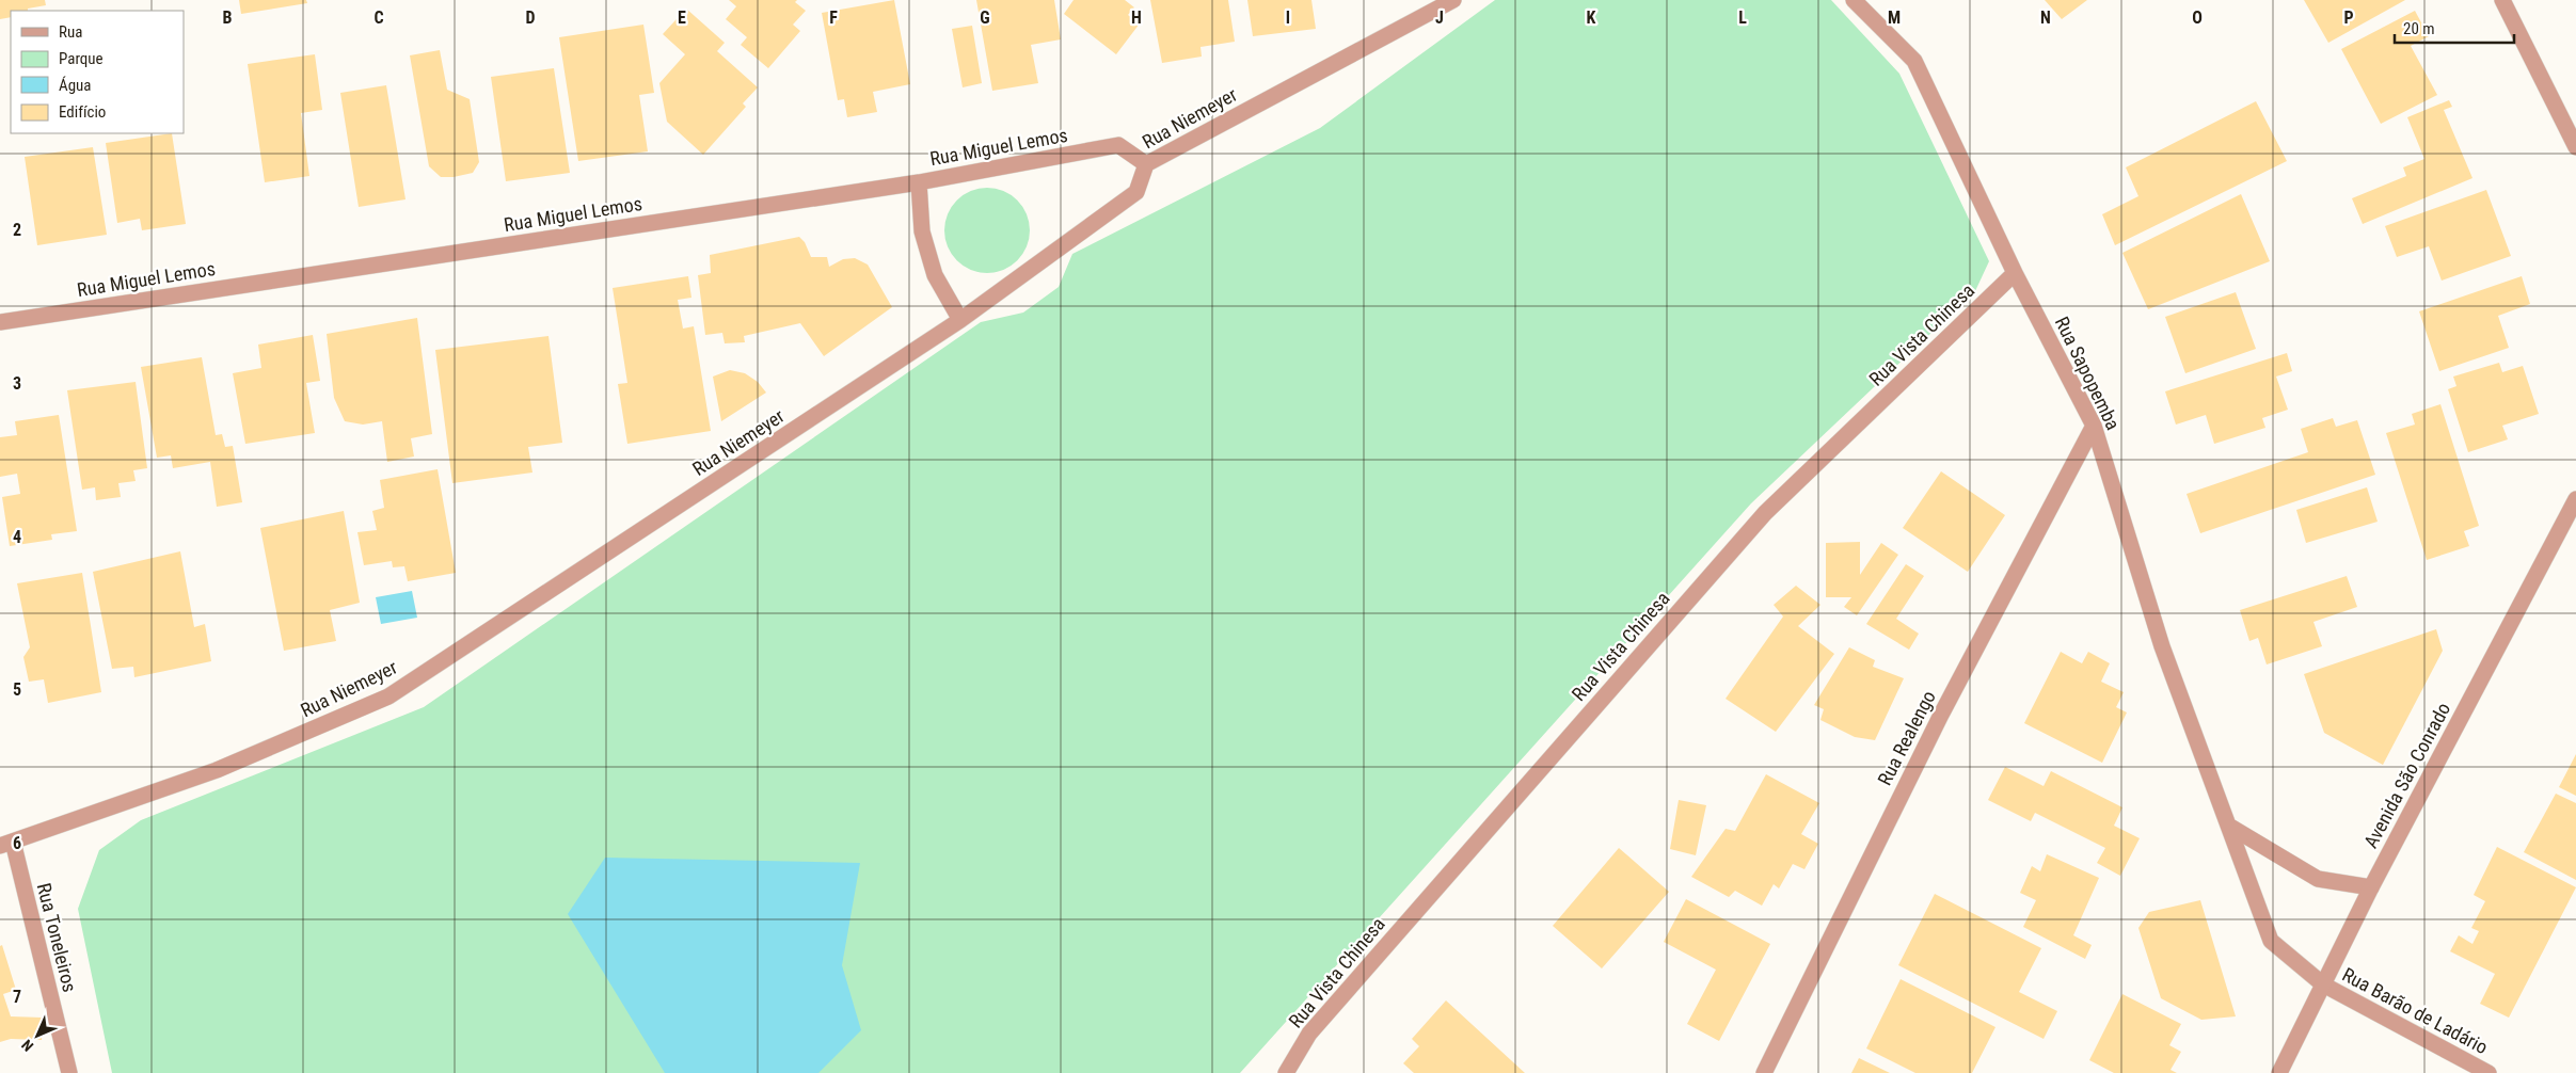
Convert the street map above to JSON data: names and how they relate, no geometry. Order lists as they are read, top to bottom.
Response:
{
  "streets": {
    "street": [
      "Rua Niemeyer",
      "Rua Miguel Lemos",
      "Rua Vista Chinesa",
      "Rua Sapopemba",
      "Rua Realengo",
      "Avenida São Conrado",
      "Rua Toneleiros",
      "Rua Barão de Ladário"
    ]
  },
  "crossings": [
    ["Rua Niemeyer", "Rua Miguel Lemos"],
    ["Rua Niemeyer", "Rua Toneleiros"],
    ["Rua Vista Chinesa", "Rua Sapopemba"],
    ["Rua Sapopemba", "Rua Realengo"],
    ["Rua Sapopemba", "Avenida São Conrado"],
    ["Rua Sapopemba", "Rua Barão de Ladário"],
    ["Avenida São Conrado", "Rua Barão de Ladário"]
  ],
  "legend": [
    "Rua",
    "Parque",
    "Água",
    "Edifício"
  ],
  "scale_bar": "20 m",
  "north": "bottom left",
  "grid": {
    "columns": [
      "B",
      "C",
      "D",
      "E",
      "F",
      "G",
      "H",
      "I",
      "J",
      "K",
      "L",
      "M",
      "N",
      "O",
      "P"
    ],
    "rows": [
      "2",
      "3",
      "4",
      "5",
      "6",
      "7"
    ]
  }
}
